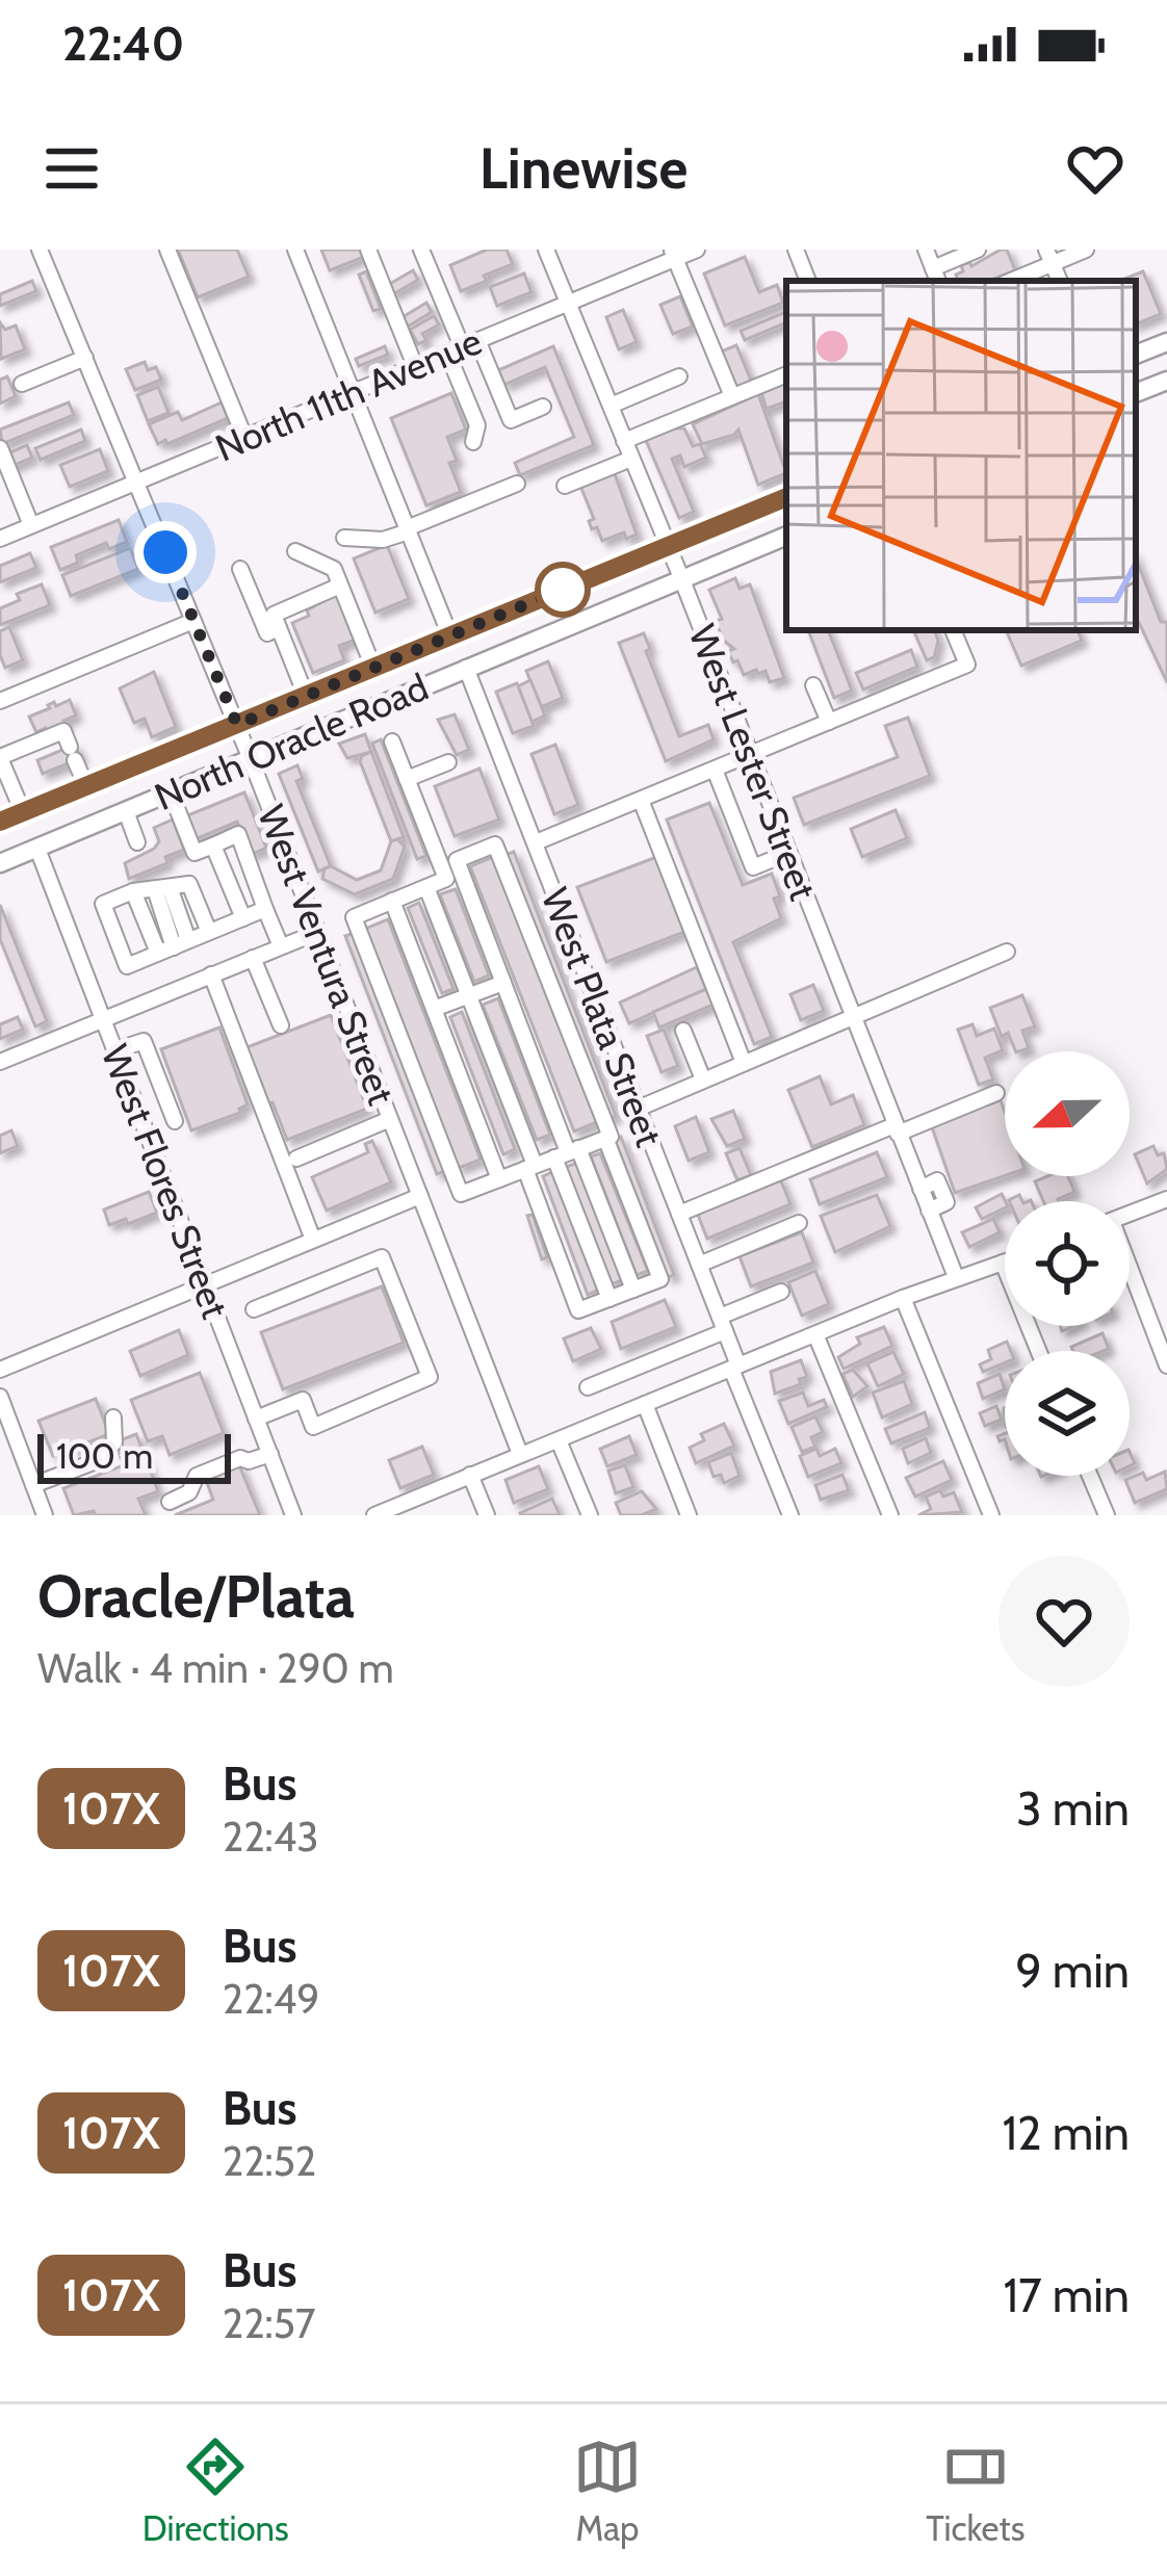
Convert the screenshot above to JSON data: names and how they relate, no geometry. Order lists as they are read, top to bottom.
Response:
{
  "streets": {
    "main road": ["North Oracle Road"],
    "street": [
      "North 11th Avenue",
      "West Lester Street",
      "West Ventura Street",
      "West Plata Street",
      "West Flores Street"
    ]
  },
  "crossings": [
    ["North 11th Avenue", "West Lester Street"],
    ["North 11th Avenue", "West Ventura Street"],
    ["North Oracle Road", "West Lester Street"],
    ["North Oracle Road", "West Ventura Street"],
    ["North Oracle Road", "West Plata Street"],
    ["North Oracle Road", "West Flores Street"]
  ],
  "lines": ["bus line 107X"],
  "scale_bar": "100 m",
  "north": "left",
  "page": {
    "status": "22:40",
    "header": "Linewise",
    "scale": "100 m",
    "heading": ["Oracle/Plata", "Walk · 4 min · 290 m"],
    "list": [
      {
        "mark": "107X",
        "name": "Bus",
        "note": "22:43",
        "value": "3 min"
      },
      {
        "mark": "107X",
        "name": "Bus",
        "note": "22:49",
        "value": "9 min"
      },
      {
        "mark": "107X",
        "name": "Bus",
        "note": "22:52",
        "value": "12 min"
      },
      {
        "mark": "107X",
        "name": "Bus",
        "note": "22:57",
        "value": "17 min"
      }
    ],
    "tabs": ["Directions", "Map", "Tickets"]
  }
}
